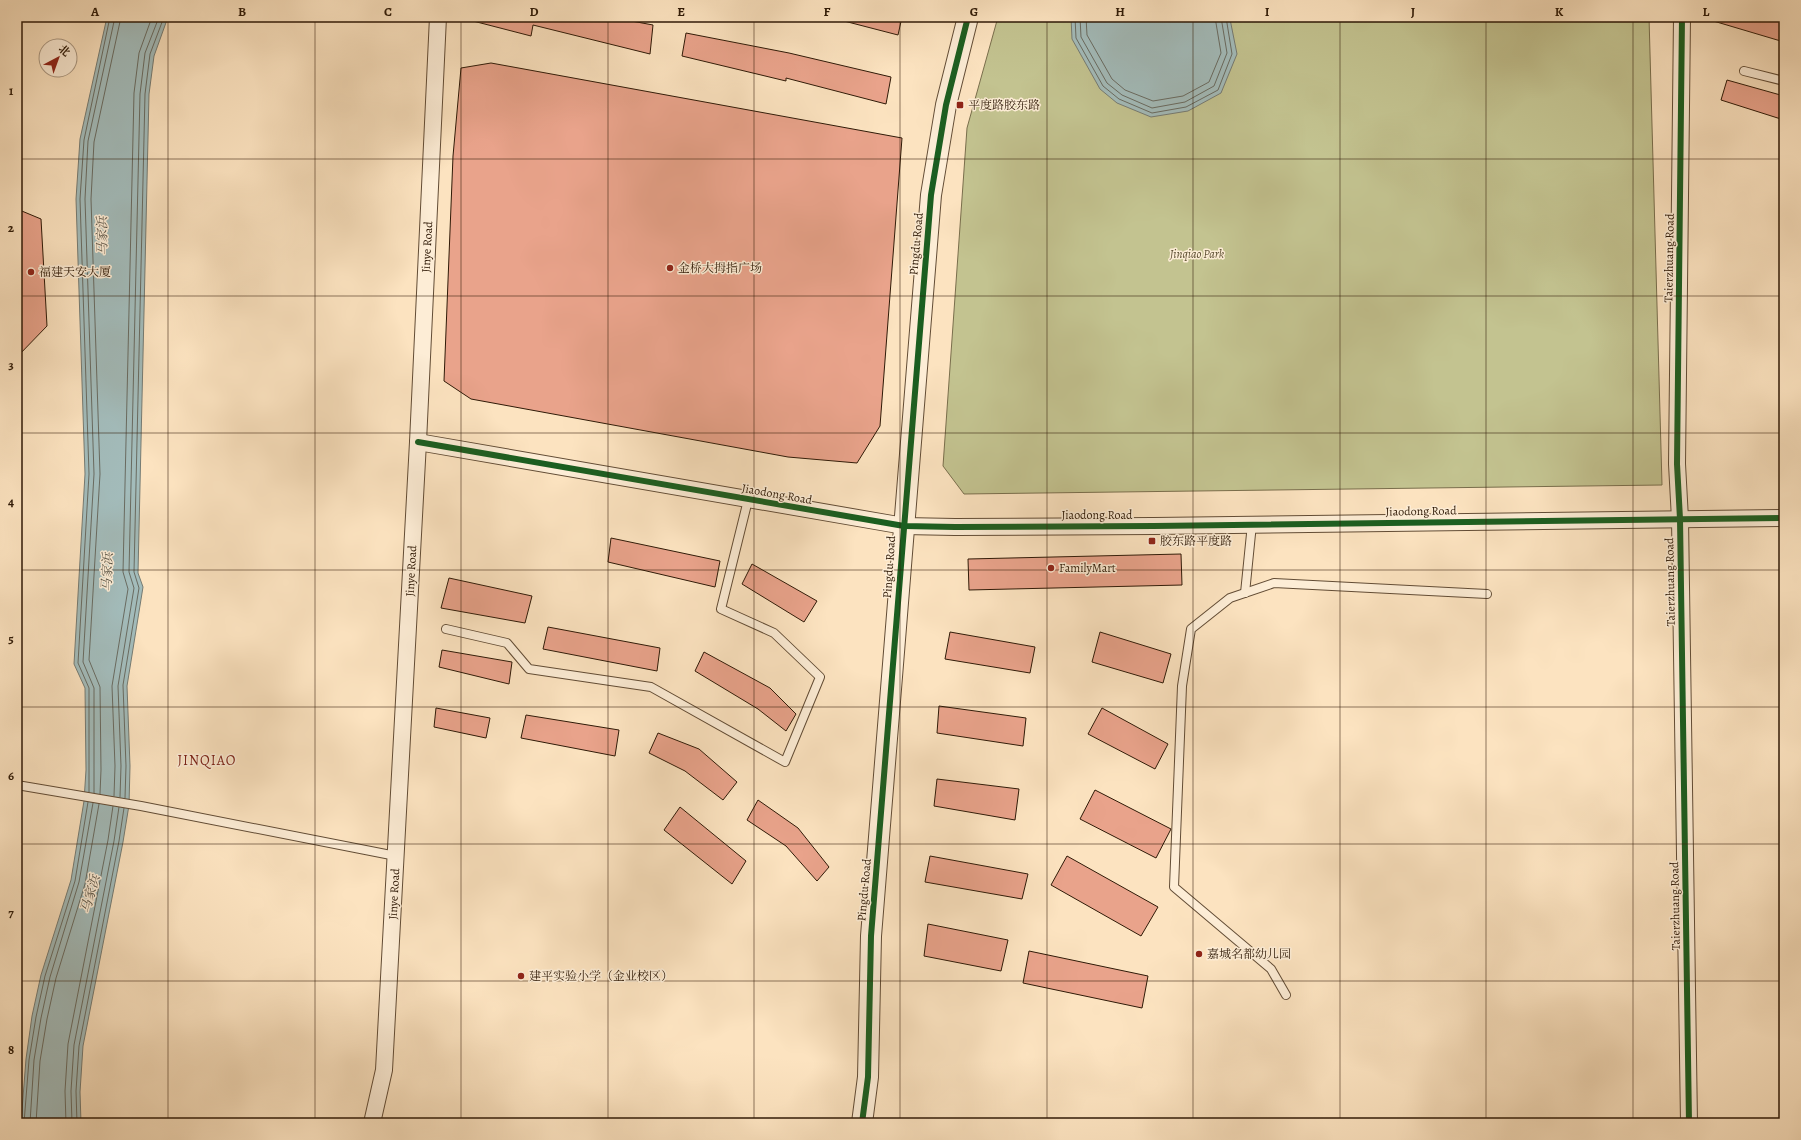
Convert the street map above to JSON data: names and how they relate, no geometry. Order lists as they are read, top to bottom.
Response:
{
  "streets": {
    "street": [
      "Pingdu Road",
      "Jinye Road",
      "Taierzhuang Road",
      "Jiaodong Road"
    ]
  },
  "crossings": [
    ["Pingdu Road", "Jiaodong Road"],
    ["Jinye Road", "Jiaodong Road"],
    ["Taierzhuang Road", "Jiaodong Road"]
  ],
  "districts": ["JINQIAO"],
  "water": ["马家浜"],
  "parks": ["Jinqiao Park"],
  "places": {
    "transit": ["平度路胶东路", "胶东路平度路"],
    "other": [
      "金桥大拇指广场",
      "福建天安大厦",
      "FamilyMart",
      "嘉城名都幼儿园",
      "建平实验小学（金业校区）"
    ]
  },
  "north": "top right",
  "grid": {
    "columns": [
      "A",
      "B",
      "C",
      "D",
      "E",
      "F",
      "G",
      "H",
      "I",
      "J",
      "K",
      "L"
    ],
    "rows": [
      "1",
      "2",
      "3",
      "4",
      "5",
      "6",
      "7",
      "8"
    ]
  }
}
